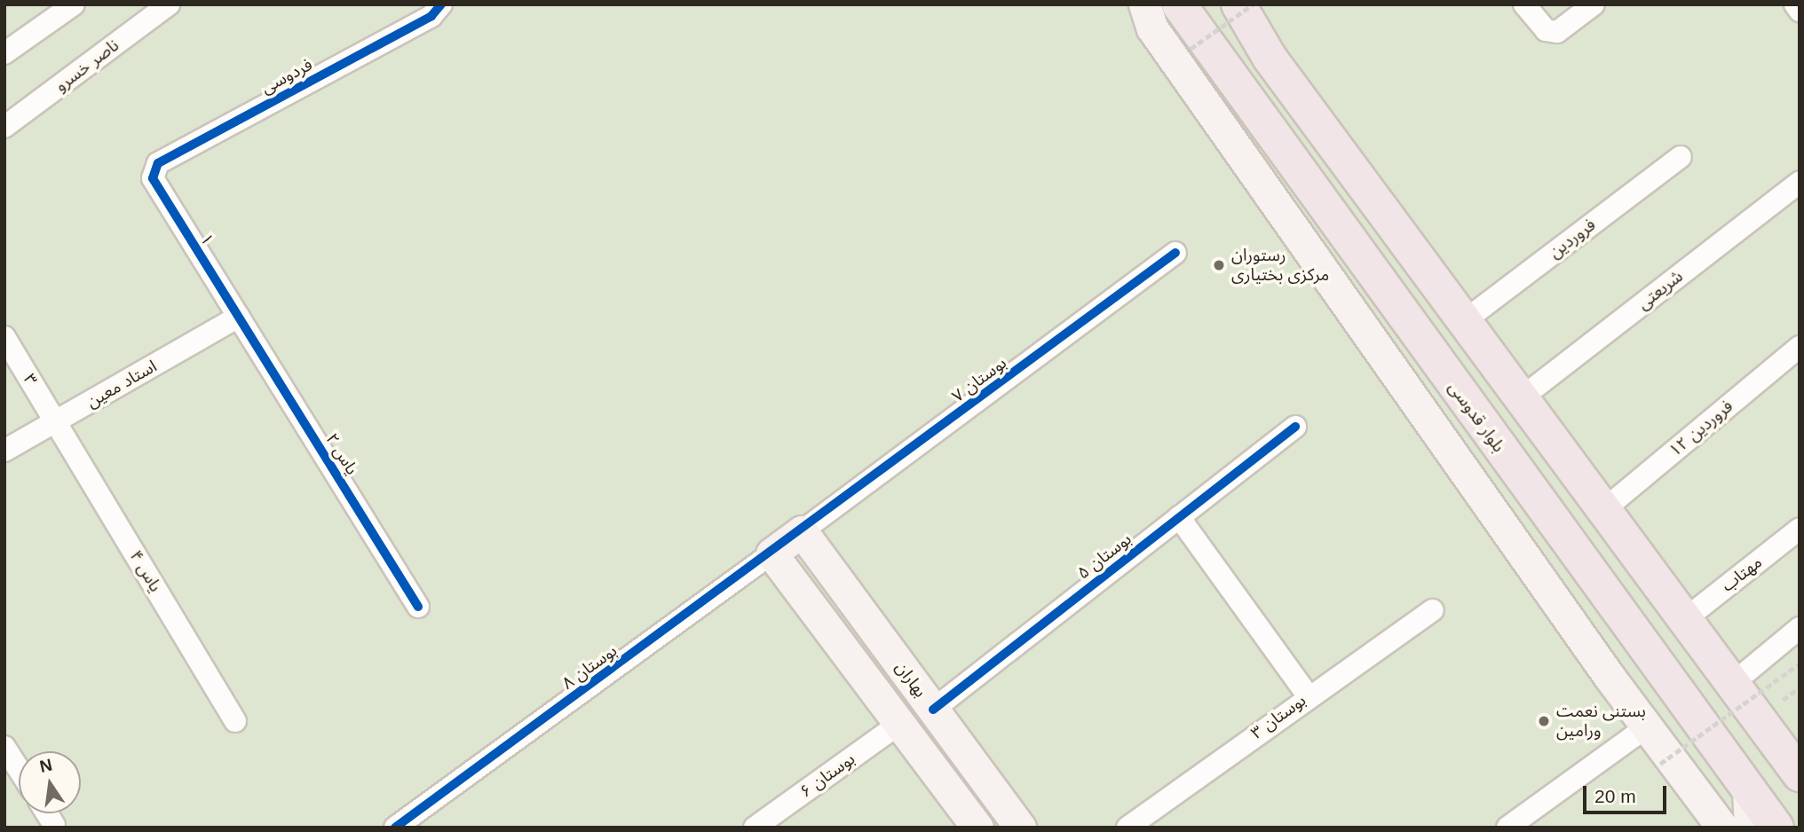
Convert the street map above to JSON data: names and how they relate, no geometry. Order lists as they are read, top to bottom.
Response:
{
  "streets": {
    "main road": ["بلوار قدوسی", "بوستان ۸", "بهاران"],
    "street": [
      "ناصر خسرو",
      "فردوسی",
      "فروردین",
      "۱",
      "شریعتی",
      "۳",
      "بوستان ۷",
      "استاد معین",
      "۱۲ فروردین",
      "یاس ۲",
      "بوستان ۵",
      "یاس ۴",
      "مهتاب",
      "بوستان ۳",
      "بوستان ۶"
    ]
  },
  "crossings": [
    ["فردوسی", "۱"],
    ["۱", "استاد معین"],
    ["۱", "یاس ۲"],
    ["۳", "استاد معین"],
    ["۳", "یاس ۴"],
    ["بوستان ۷", "بوستان ۸"],
    ["بوستان ۷", "بهاران"],
    ["استاد معین", "یاس ۲"],
    ["استاد معین", "یاس ۴"],
    ["بوستان ۵", "بهاران"],
    ["بوستان ۸", "بهاران"],
    ["بهاران", "بوستان ۶"]
  ],
  "places": ["رستوران مرکزی بختیاری", "بستنی نعمت ورامین"],
  "scale_bar": "20 m",
  "north": "top"
}
